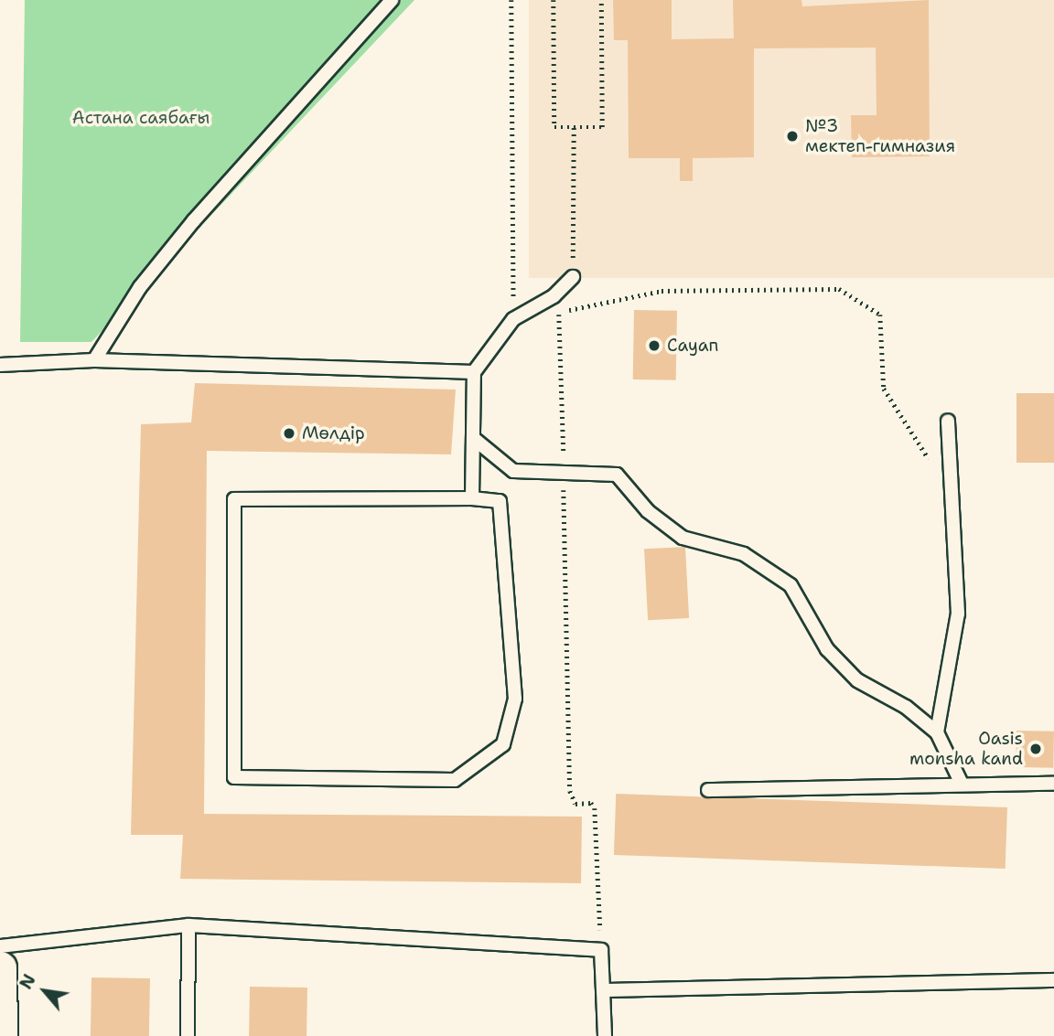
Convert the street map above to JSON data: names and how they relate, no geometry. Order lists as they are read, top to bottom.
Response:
{
  "parks": ["Астана саябағы"],
  "places": [
    "№3 мектеп-гимназия",
    "Сауап",
    "Мөлдір",
    "Oasis monsha kand"
  ],
  "north": "top left"
}
